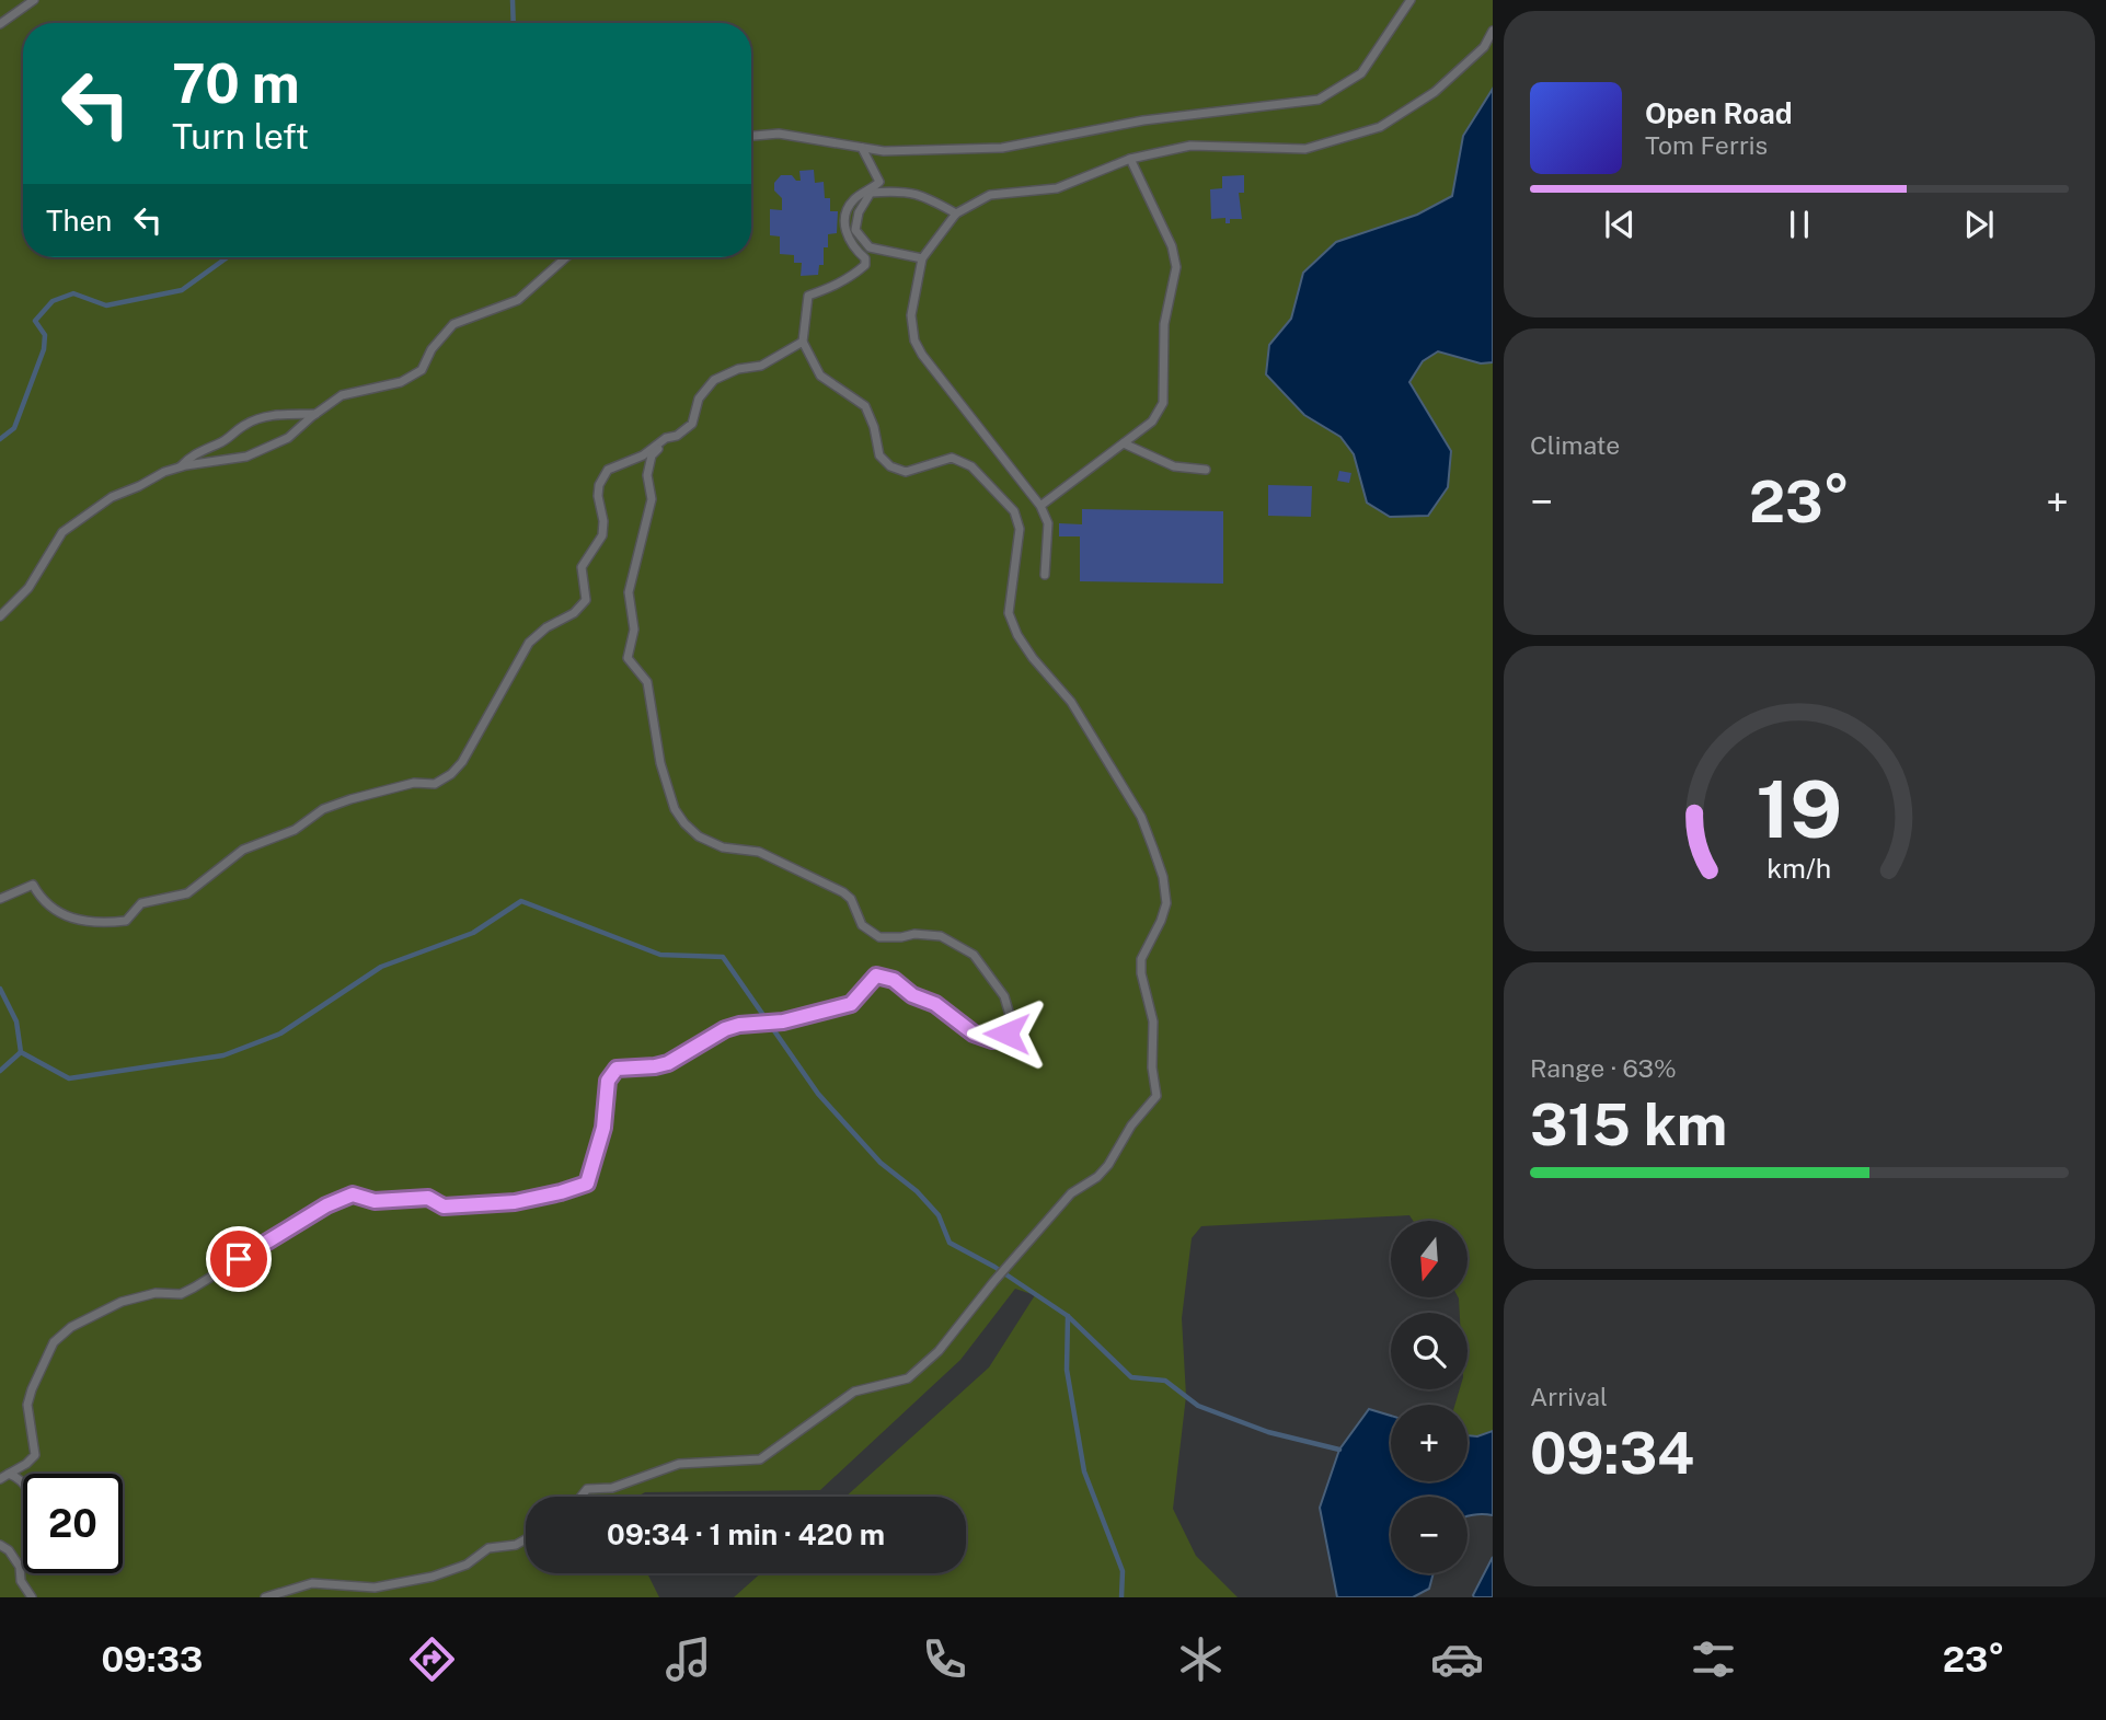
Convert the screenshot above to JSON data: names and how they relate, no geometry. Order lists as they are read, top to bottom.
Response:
{
  "north": "bottom",
  "page": {
    "turn": ["70 m", "Turn left"],
    "song": ["Open Road", "Tom Ferris"],
    "then": "Then",
    "tile": [
      "Climate",
      ["Range · 63%", "315 km"],
      ["Arrival", "09:34"]
    ],
    "heat": ["−", "23°", "+"],
    "map_buttons": ["+", "−"],
    "limit": "20",
    "trip": "09:34 · 1 min · 420 m",
    "tabs": ["09:33", "23°"],
    "gauge": ["19", "km/h"]
  }
}
